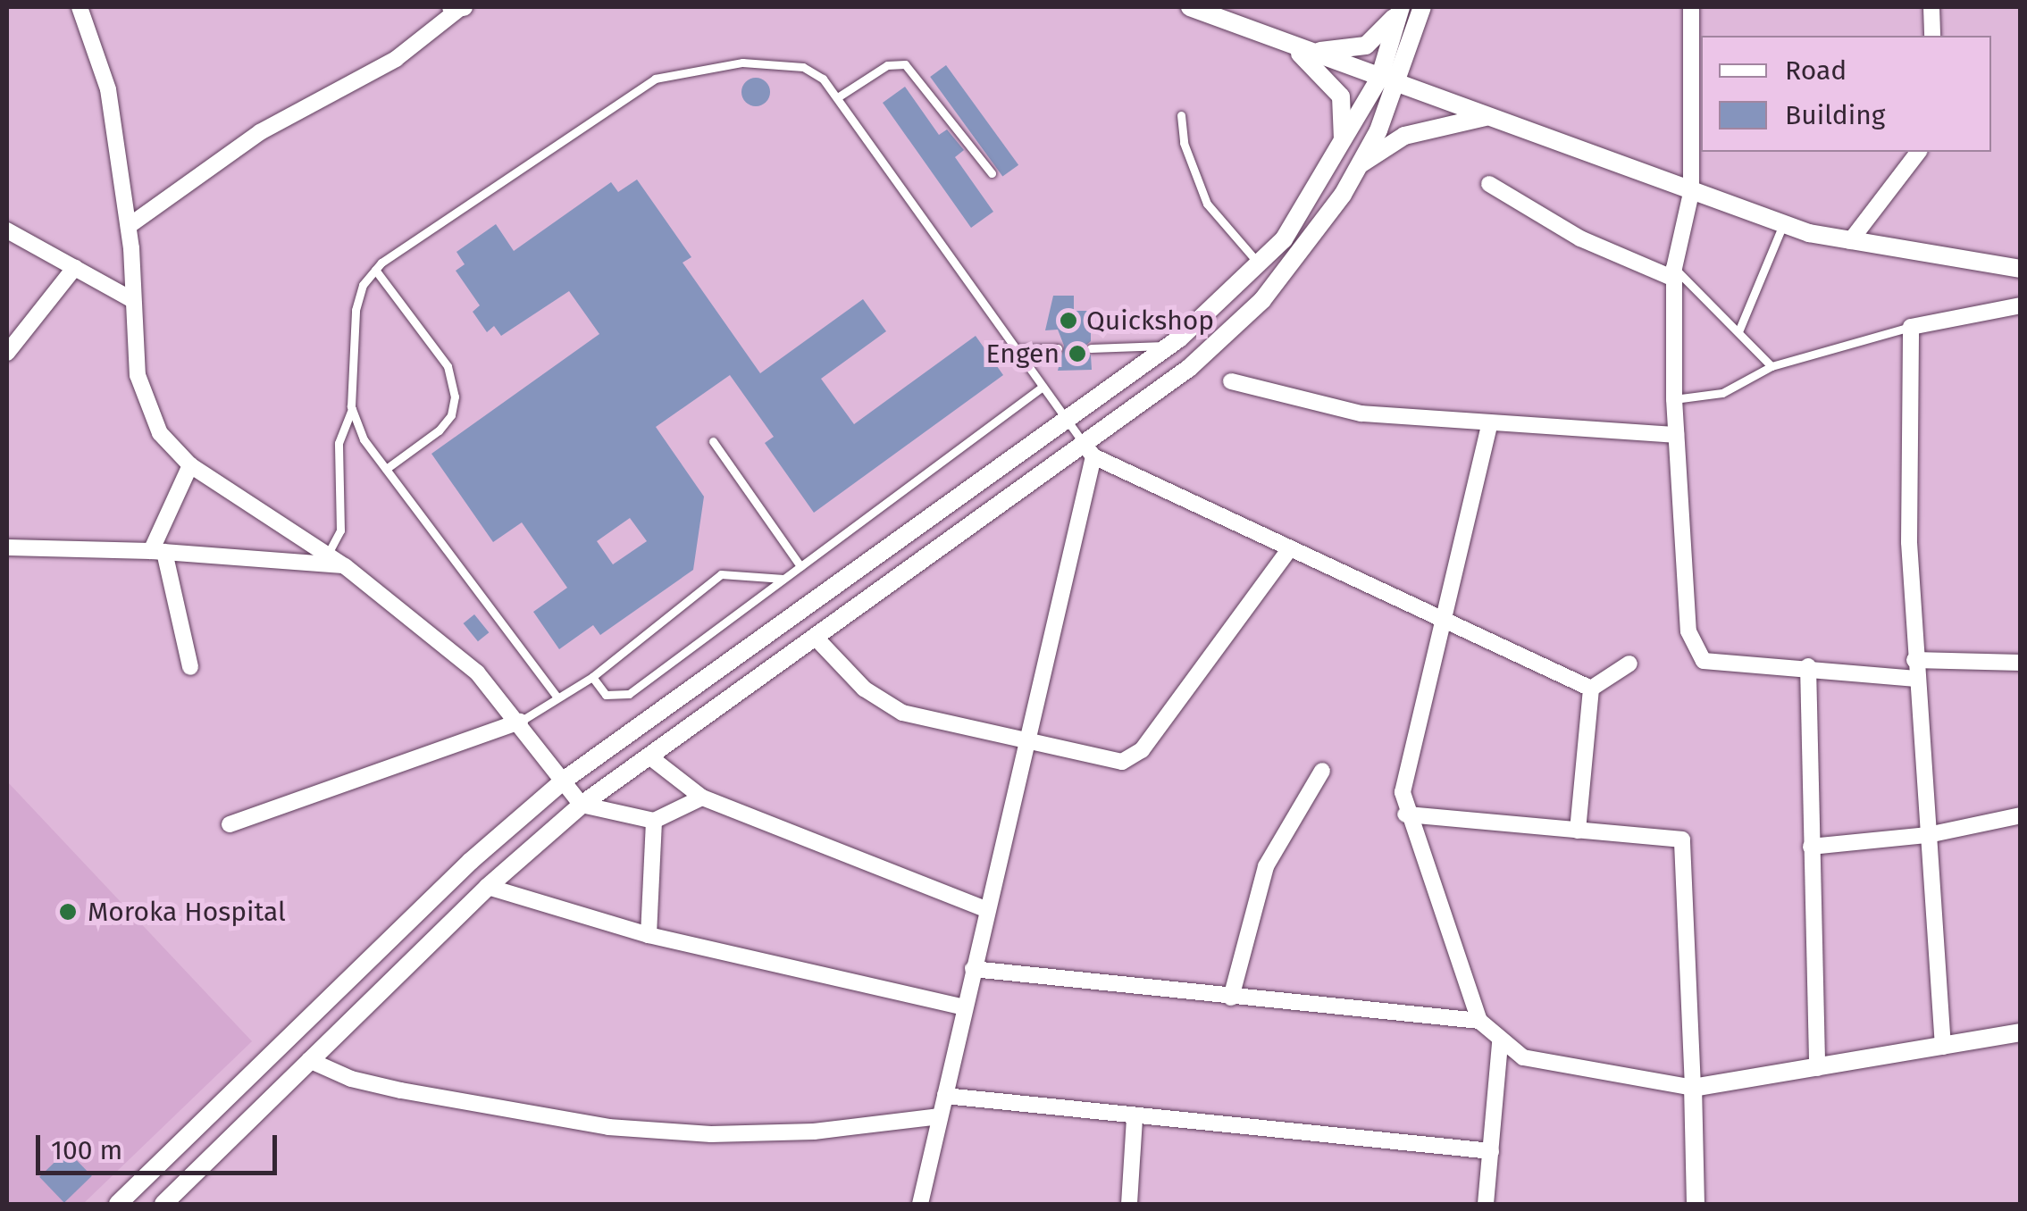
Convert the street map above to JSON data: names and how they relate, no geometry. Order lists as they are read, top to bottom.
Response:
{
  "places": ["Quickshop", "Engen", "Moroka Hospital"],
  "legend": ["Road", "Building"],
  "scale_bar": "100 m"
}
